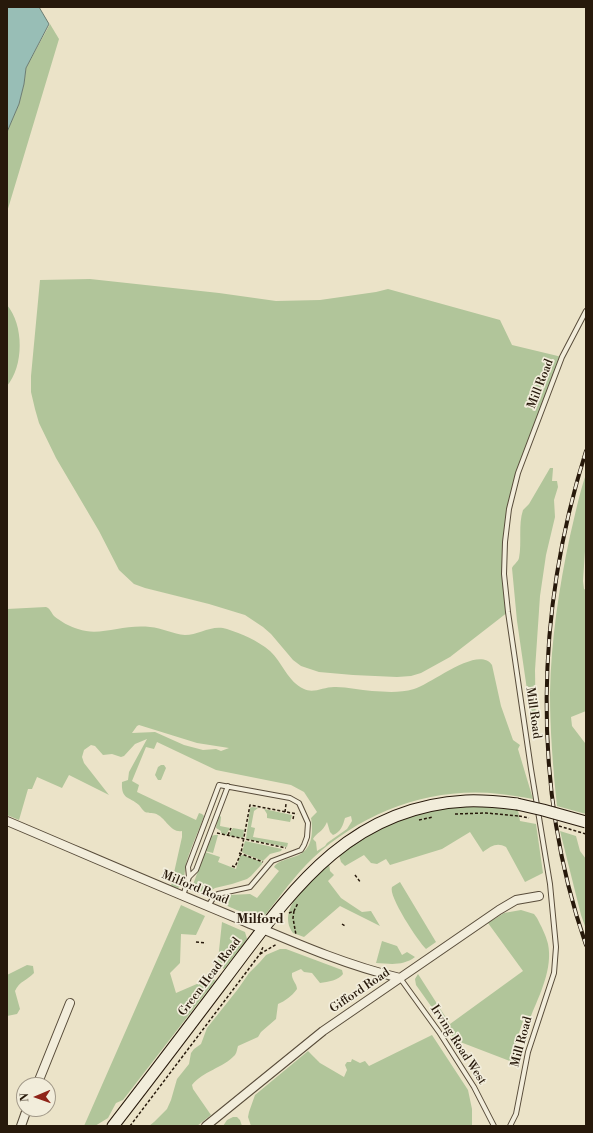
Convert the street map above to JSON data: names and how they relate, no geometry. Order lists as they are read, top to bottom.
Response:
{
  "streets": {
    "street": ["Milford Road", "Green Head Road", "Gifford Road"],
    "lane": ["Mill Road", "Irving Road West"]
  },
  "crossings": [
    ["Milford Road", "Green Head Road"],
    ["Milford Road", "Gifford Road"],
    ["Milford Road", "Irving Road West"],
    ["Gifford Road", "Irving Road West"]
  ],
  "districts": ["Milford"],
  "north": "left"
}
